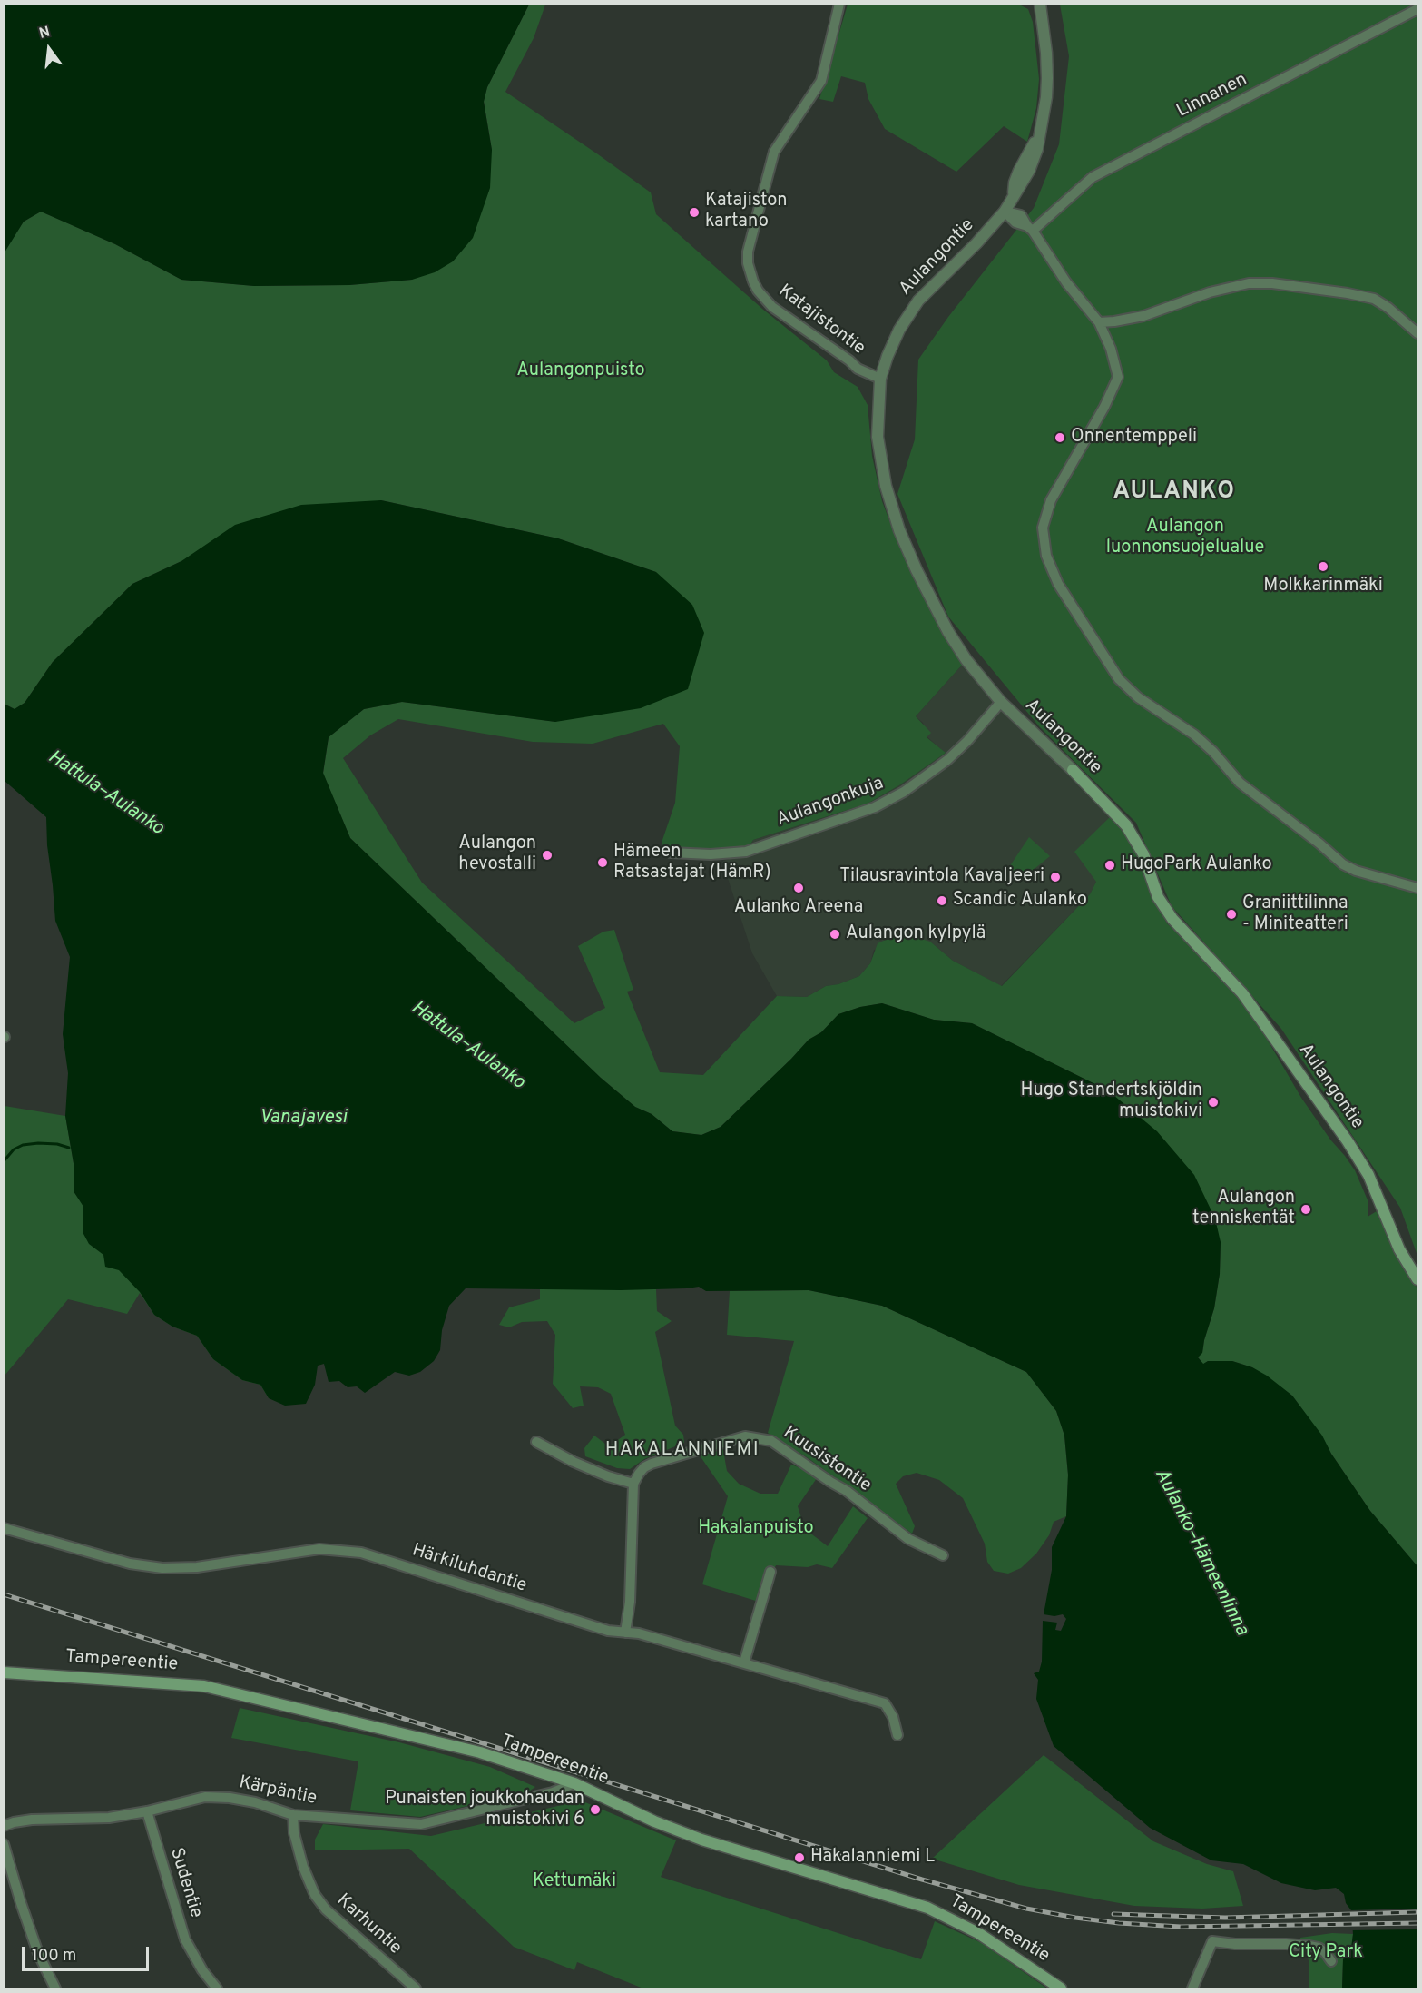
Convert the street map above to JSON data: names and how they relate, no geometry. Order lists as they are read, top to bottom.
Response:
{
  "streets": {
    "main road": ["Aulangontie", "Tampereentie"],
    "street": [
      "Linnanen",
      "Katajistontie",
      "Aulangonkuja",
      "Kuusistontie",
      "Härkiluhdantie",
      "Kärpäntie",
      "Sudentie",
      "Karhuntie"
    ]
  },
  "crossings": [
    ["Aulangontie", "Katajistontie"],
    ["Aulangontie", "Aulangonkuja"],
    ["Tampereentie", "Kärpäntie"],
    ["Kärpäntie", "Sudentie"],
    ["Kärpäntie", "Karhuntie"]
  ],
  "districts": ["AULANKO", "HAKALANNIEMI"],
  "water": ["Hattula–Aulanko", "Vanajavesi", "Aulanko–Hämeenlinna"],
  "parks": [
    "Aulangonpuisto",
    "Aulangon luonnonsuojelualue",
    "Hakalanpuisto",
    "Kettumäki",
    "City Park"
  ],
  "places": [
    "Katajiston kartano",
    "Onnentemppeli",
    "Molkkarinmäki",
    "Aulangon hevostalli",
    "Hämeen Ratsastajat (HämR)",
    "HugoPark Aulanko",
    "Tilausravintola Kavaljeeri",
    "Aulanko Areena",
    "Scandic Aulanko",
    "Graniittilinna - Miniteatteri",
    "Aulangon kylpylä",
    "Hugo Standertskjöldin muistokivi",
    "Aulangon tenniskentät",
    "Punaisten joukkohaudan muistokivi 6",
    "Hakalanniemi L"
  ],
  "scale_bar": "100 m",
  "north": "top"
}
